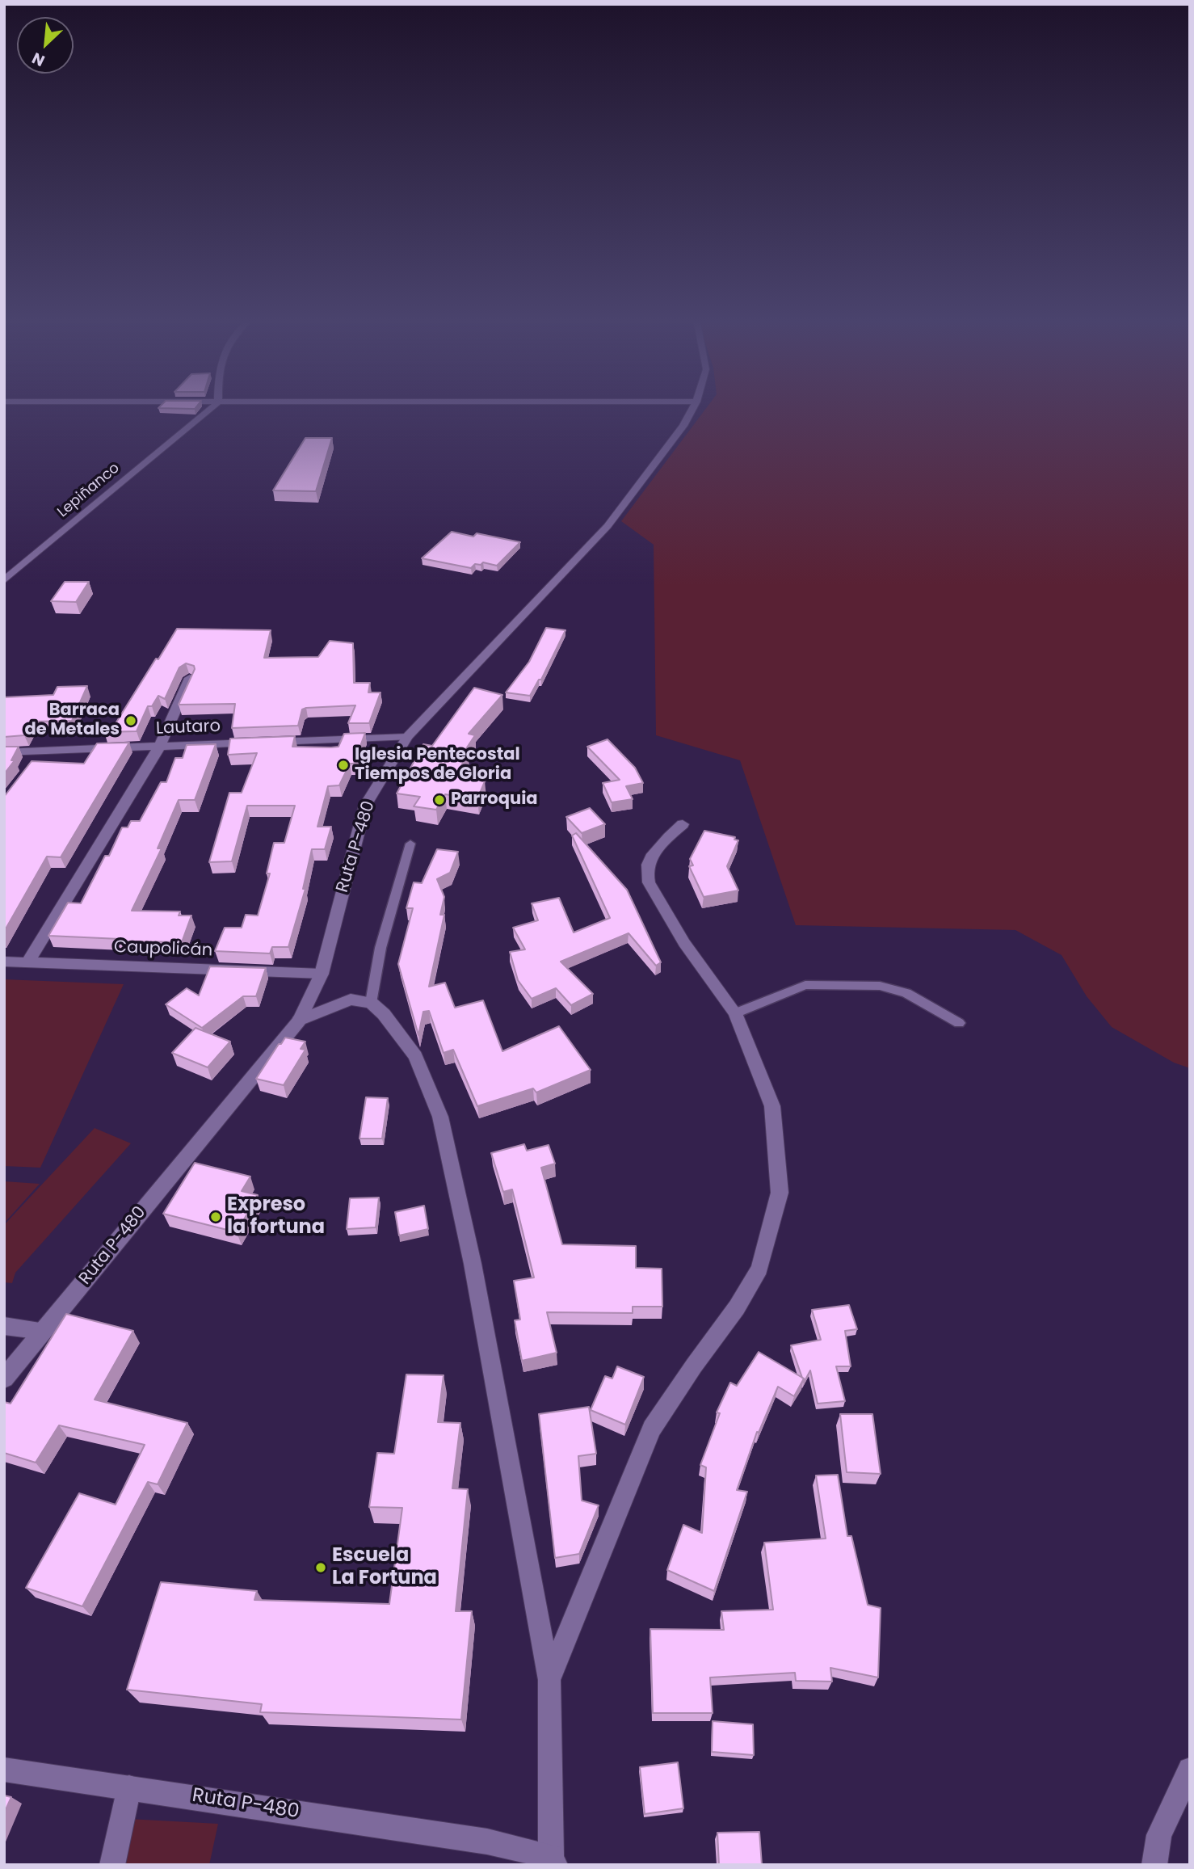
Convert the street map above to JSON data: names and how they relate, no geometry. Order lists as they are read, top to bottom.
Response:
{
  "streets": {
    "street": [
      "Lepiñanco",
      "Lautaro",
      "Ruta P-480",
      "Caupolicán"
    ]
  },
  "crossings": [
    ["Lautaro", "Ruta P-480"],
    ["Ruta P-480", "Caupolicán"]
  ],
  "places": [
    "Barraca de Metales",
    "Iglesia Pentecostal Tiempos de Gloria",
    "Parroquia",
    "Expreso la fortuna",
    "Escuela La Fortuna"
  ],
  "north": "bottom left"
}
